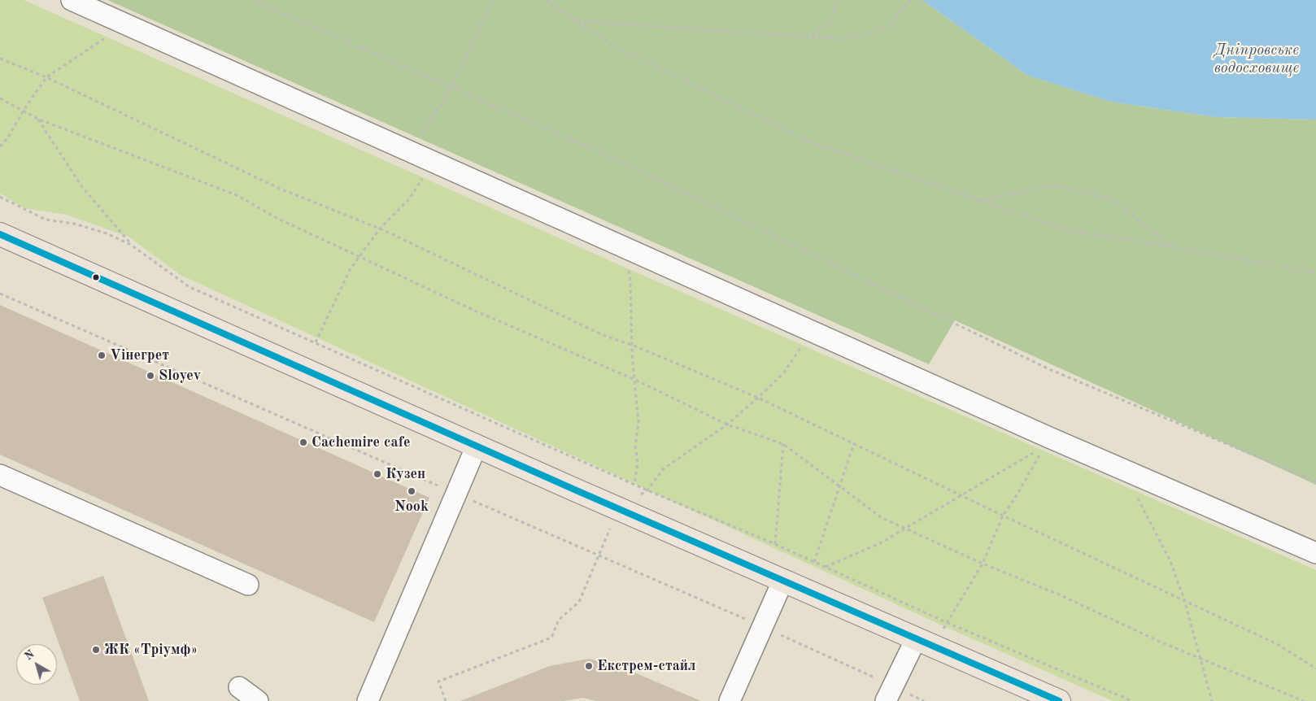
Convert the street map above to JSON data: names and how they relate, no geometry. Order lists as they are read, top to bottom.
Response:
{
  "water": ["Дніпровське водосховище"],
  "places": [
    "Vінегрет",
    "Sloyev",
    "Cachemire cafe",
    "Кузен",
    "Nook",
    "ЖК «Тріумф»",
    "Екстрем-стайл"
  ],
  "north": "top left"
}
